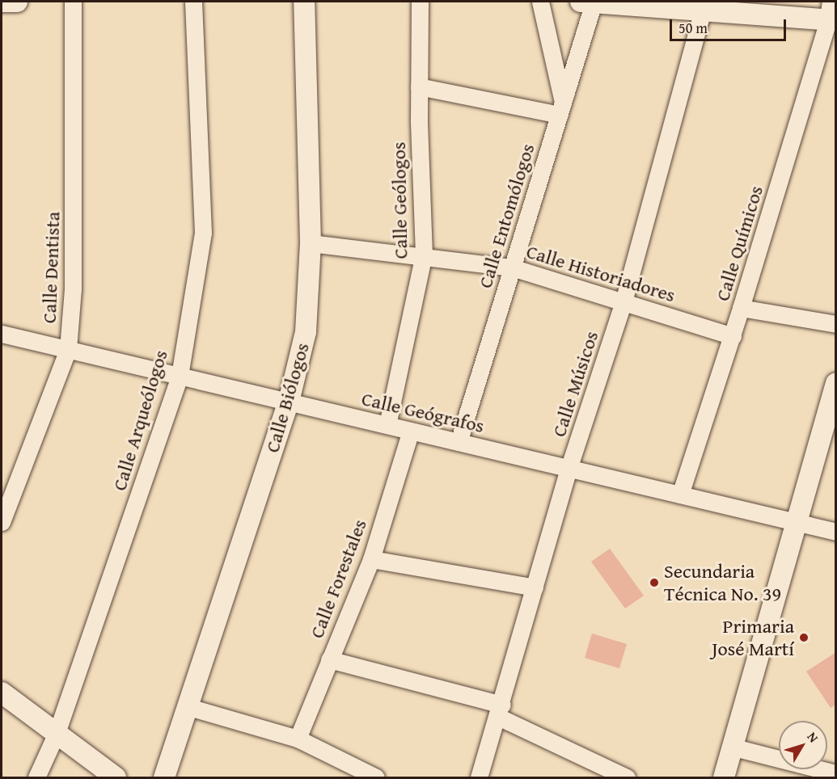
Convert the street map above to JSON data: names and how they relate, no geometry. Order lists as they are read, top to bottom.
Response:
{
  "streets": {
    "street": [
      "Calle Geólogos",
      "Calle Entomólogos",
      "Calle Químicos",
      "Calle Dentista",
      "Calle Historiadores",
      "Calle Músicos",
      "Calle Biólogos",
      "Calle Geógrafos",
      "Calle Arqueólogos",
      "Calle Forestales"
    ]
  },
  "crossings": [
    ["Calle Geólogos", "Calle Historiadores"],
    ["Calle Geólogos", "Calle Geógrafos"],
    ["Calle Entomólogos", "Calle Historiadores"],
    ["Calle Entomólogos", "Calle Geógrafos"],
    ["Calle Químicos", "Calle Historiadores"],
    ["Calle Químicos", "Calle Geógrafos"],
    ["Calle Dentista", "Calle Geógrafos"],
    ["Calle Historiadores", "Calle Músicos"],
    ["Calle Historiadores", "Calle Biólogos"],
    ["Calle Músicos", "Calle Geógrafos"],
    ["Calle Biólogos", "Calle Geógrafos"],
    ["Calle Geógrafos", "Calle Arqueólogos"],
    ["Calle Geógrafos", "Calle Forestales"]
  ],
  "places": ["Secundaria Técnica No. 39", "Primaria José Martí"],
  "scale_bar": "50 m",
  "north": "top right"
}
